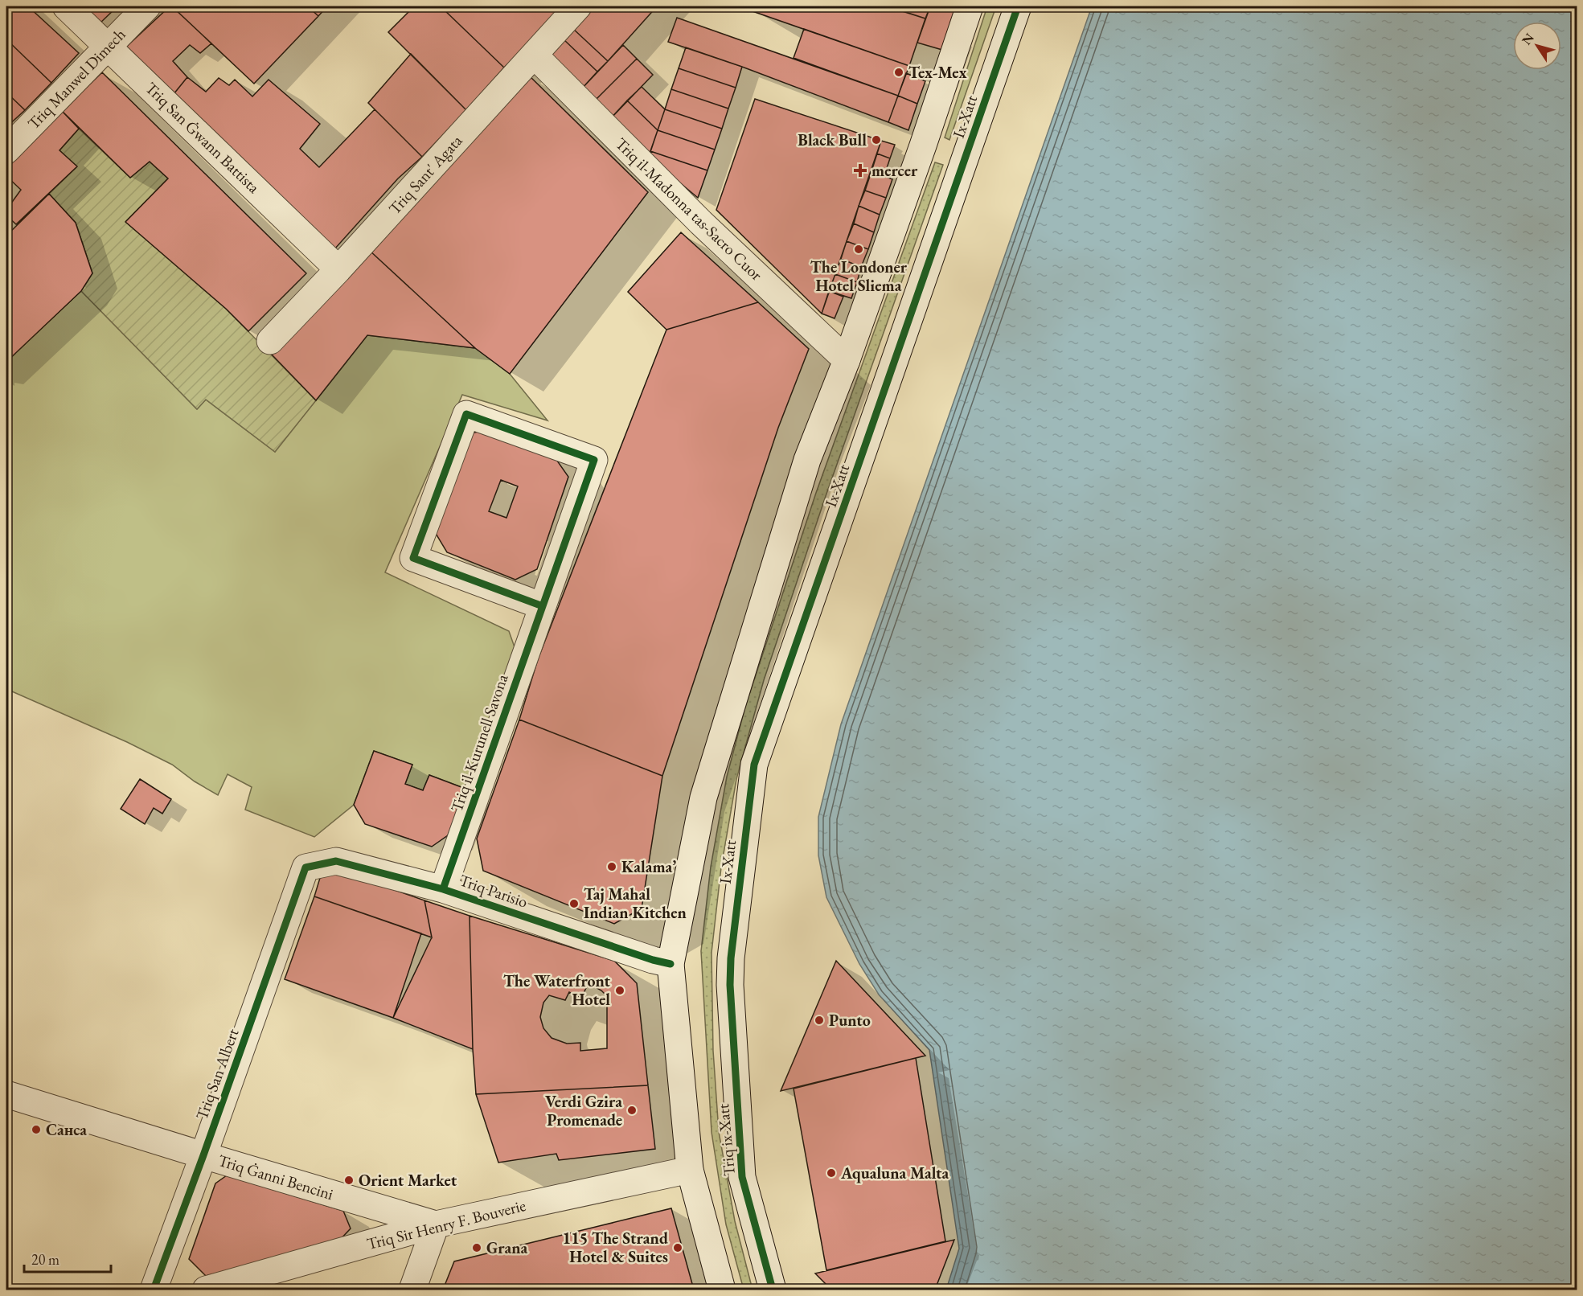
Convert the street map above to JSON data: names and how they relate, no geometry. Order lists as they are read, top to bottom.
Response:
{
  "streets": {
    "street": [
      "Triq Manwel Dimech",
      "Ix-Xatt",
      "Triq San Ġwann Battista",
      "Triq Sant' Agata",
      "Triq il-Madonna tas-Sacro Cuor",
      "Triq il-Kurunell Savona",
      "Triq Parisio",
      "Triq San Albert",
      "Triq ix-Xatt",
      "Triq Ġanni Bencini",
      "Triq Sir Henry F. Bouverie"
    ]
  },
  "crossings": [
    ["Triq Manwel Dimech", "Triq San Ġwann Battista"],
    ["Ix-Xatt", "Triq il-Madonna tas-Sacro Cuor"],
    ["Ix-Xatt", "Triq Parisio"],
    ["Ix-Xatt", "Triq ix-Xatt"],
    ["Triq San Ġwann Battista", "Triq Sant' Agata"],
    ["Triq Sant' Agata", "Triq il-Madonna tas-Sacro Cuor"],
    ["Triq il-Kurunell Savona", "Triq Parisio"],
    ["Triq Parisio", "Triq San Albert"],
    ["Triq San Albert", "Triq Ġanni Bencini"],
    ["Triq Ġanni Bencini", "Triq Sir Henry F. Bouverie"]
  ],
  "places": {
    "other": [
      "Tex-Mex",
      "Black Bull",
      "The Londoner Hotel Sliema",
      "Kalama’",
      "Taj Mahal Indian Kitchen",
      "The Waterfront Hotel",
      "Punto",
      "Verdi Gzira Promenade",
      "Санса",
      "Aqualuna Malta",
      "Orient Market",
      "Grana",
      "115 The Strand Hotel & Suites"
    ],
    "health": ["mercer"]
  },
  "scale_bar": "20 m",
  "north": "top left"
}
